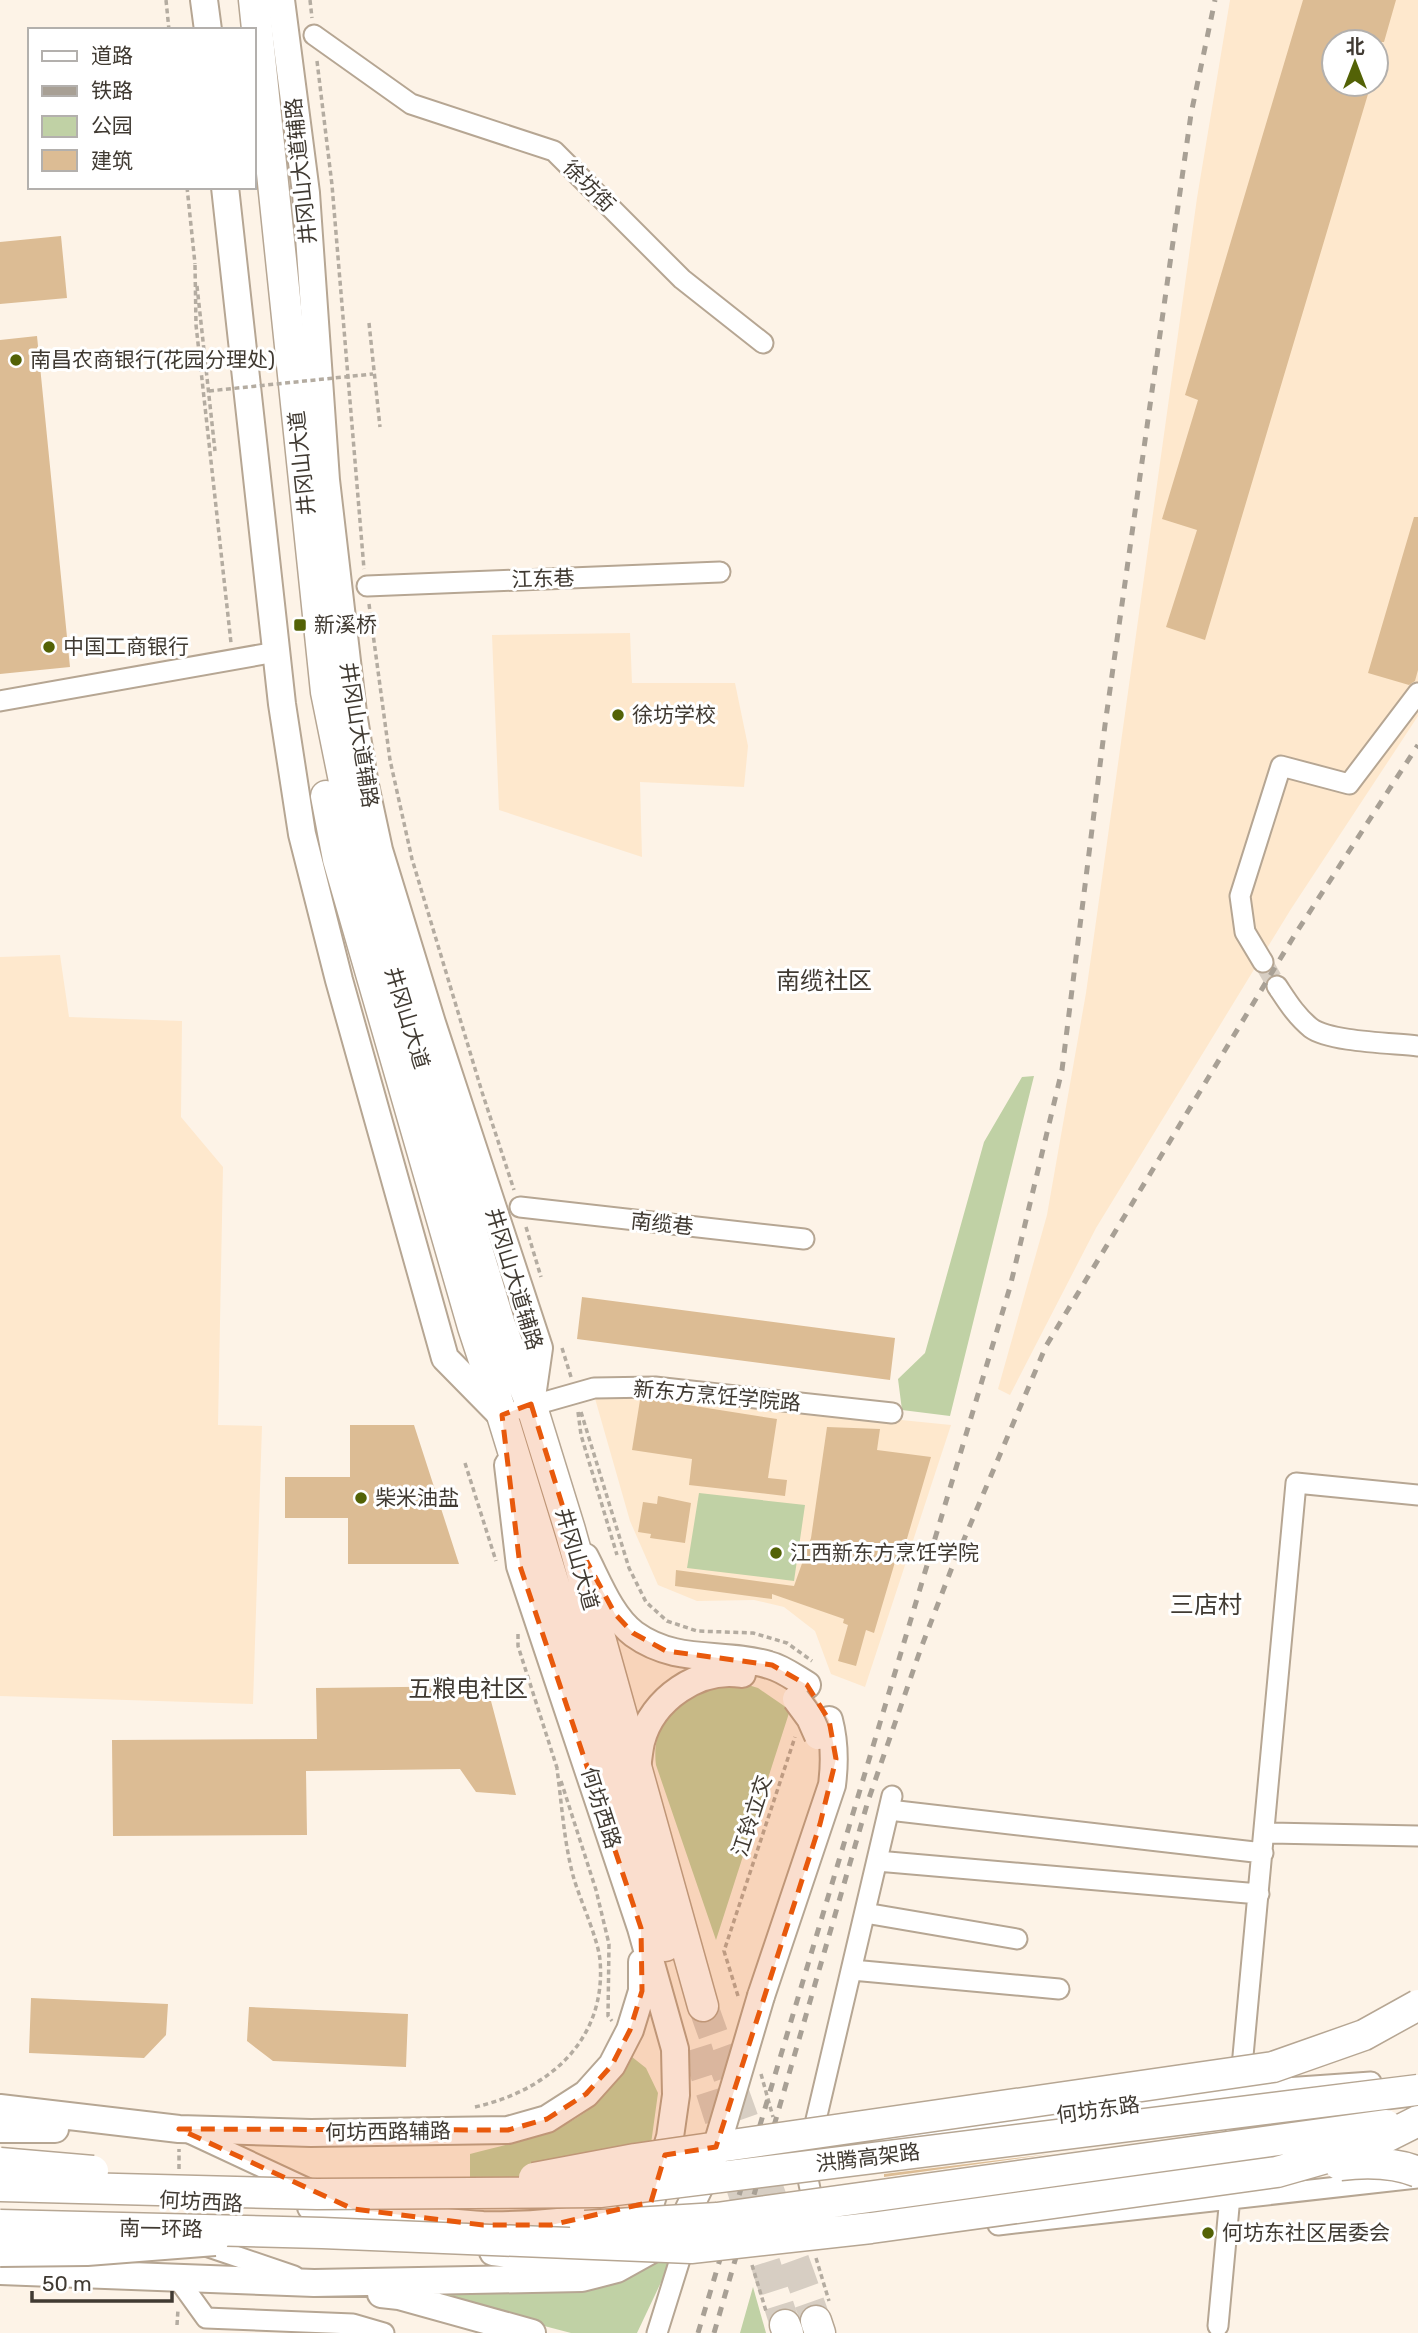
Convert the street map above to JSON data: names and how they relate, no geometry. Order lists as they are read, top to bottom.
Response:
{
  "streets": {
    "highway": ["井冈山大道", "洪腾高架路", "南一环路"],
    "main road": ["井冈山大道辅路", "何坊西路", "何坊西路辅路"],
    "street": [
      "徐坊街",
      "江东巷",
      "南缆巷",
      "新东方烹饪学院路",
      "何坊东路"
    ],
    "path": ["江铃立交"]
  },
  "crossings": [
    ["井冈山大道辅路", "井冈山大道"],
    ["井冈山大道辅路", "新东方烹饪学院路"],
    ["井冈山大道", "新东方烹饪学院路"],
    ["井冈山大道", "何坊西路"],
    ["新东方烹饪学院路", "何坊西路"],
    ["何坊西路", "江铃立交"],
    ["何坊西路", "何坊西路辅路"],
    ["洪腾高架路", "南一环路"]
  ],
  "districts": ["南缆社区", "三店村", "五粮电社区"],
  "places": {
    "other": [
      "南昌农商银行(花园分理处)",
      "中国工商银行",
      "徐坊学校",
      "柴米油盐",
      "江西新东方烹饪学院",
      "何坊东社区居委会"
    ],
    "transit": ["新溪桥"]
  },
  "legend": [
    "道路",
    "铁路",
    "公园",
    "建筑"
  ],
  "scale_bar": "50 m",
  "north": "top"
}
